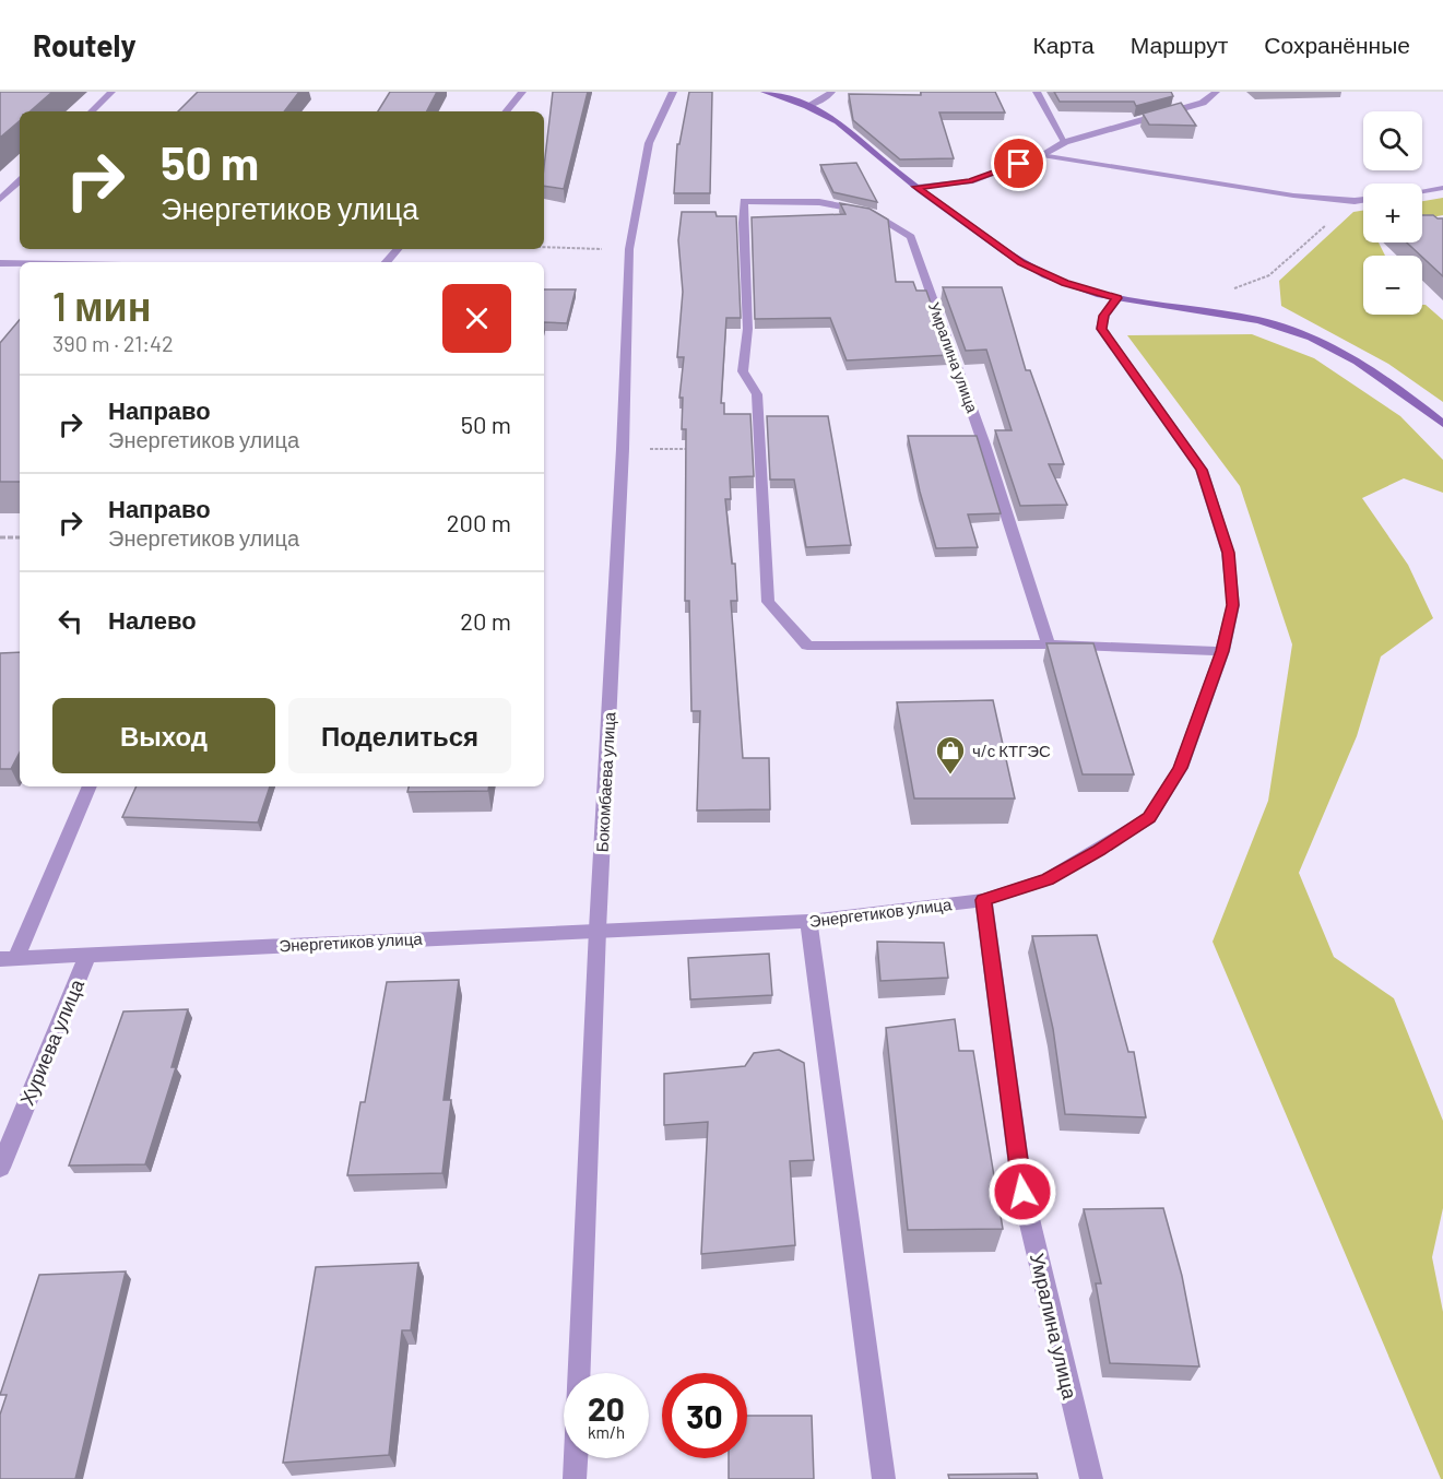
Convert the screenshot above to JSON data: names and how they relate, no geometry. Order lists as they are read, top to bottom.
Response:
{
  "streets": {
    "street": [
      "Умралина улица",
      "Бокомбаева улица",
      "Энергетиков улица",
      "Хуриева улица"
    ]
  },
  "crossings": [
    ["Умралина улица", "Энергетиков улица"],
    ["Бокомбаева улица", "Энергетиков улица"],
    ["Энергетиков улица", "Хуриева улица"]
  ],
  "places": {
    "shop": ["ч/с КТГЭС"]
  },
  "page": {
    "header": "Routely",
    "nav": ["Карта", "Маршрут", "Сохранённые"],
    "map_buttons": ["+", "−"],
    "turn": ["50 m", "Энергетиков улица"],
    "heading": ["1 мин", "390 m · 21:42"],
    "list": [
      {
        "name": "Направо",
        "note": "Энергетиков улица",
        "value": "50 m"
      },
      {
        "name": "Направо",
        "note": "Энергетиков улица",
        "value": "200 m"
      },
      {
        "name": "Налево",
        "value": "20 m"
      }
    ],
    "buttons": ["Выход", "Поделиться"],
    "speed": "20 km/h",
    "limit": "30"
  }
}
